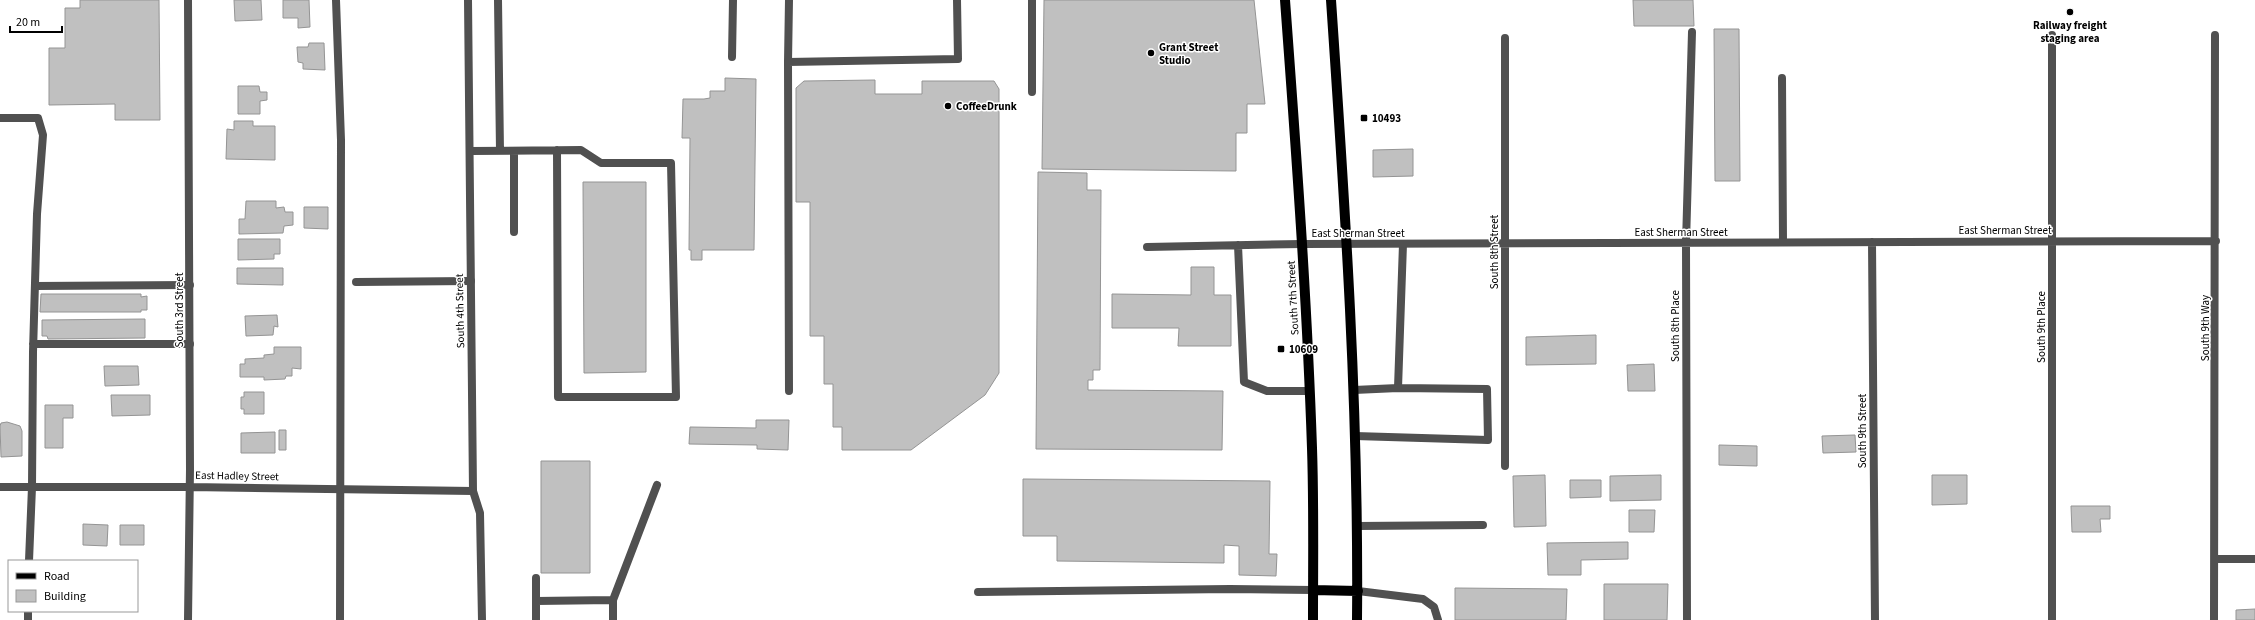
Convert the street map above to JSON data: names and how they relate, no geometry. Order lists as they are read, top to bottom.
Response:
{
  "streets": {
    "main road": ["South 7th Street"],
    "street": [
      "East Sherman Street",
      "South 8th Street",
      "South 3rd Street",
      "South 4th Street",
      "South 8th Place",
      "South 9th Place",
      "South 9th Way",
      "South 9th Street",
      "East Hadley Street"
    ]
  },
  "crossings": [
    ["East Sherman Street", "South 8th Street"],
    ["East Sherman Street", "South 7th Street"],
    ["East Sherman Street", "South 8th Place"],
    ["East Sherman Street", "South 9th Place"],
    ["East Sherman Street", "South 9th Way"],
    ["East Sherman Street", "South 9th Street"],
    ["South 3rd Street", "East Hadley Street"],
    ["South 4th Street", "East Hadley Street"]
  ],
  "places": {
    "other": ["Railway freight staging area", "Grant Street Studio", "CoffeeDrunk"],
    "transit": ["10493", "10609"]
  },
  "legend": ["Road", "Building"],
  "scale_bar": "20 m"
}
